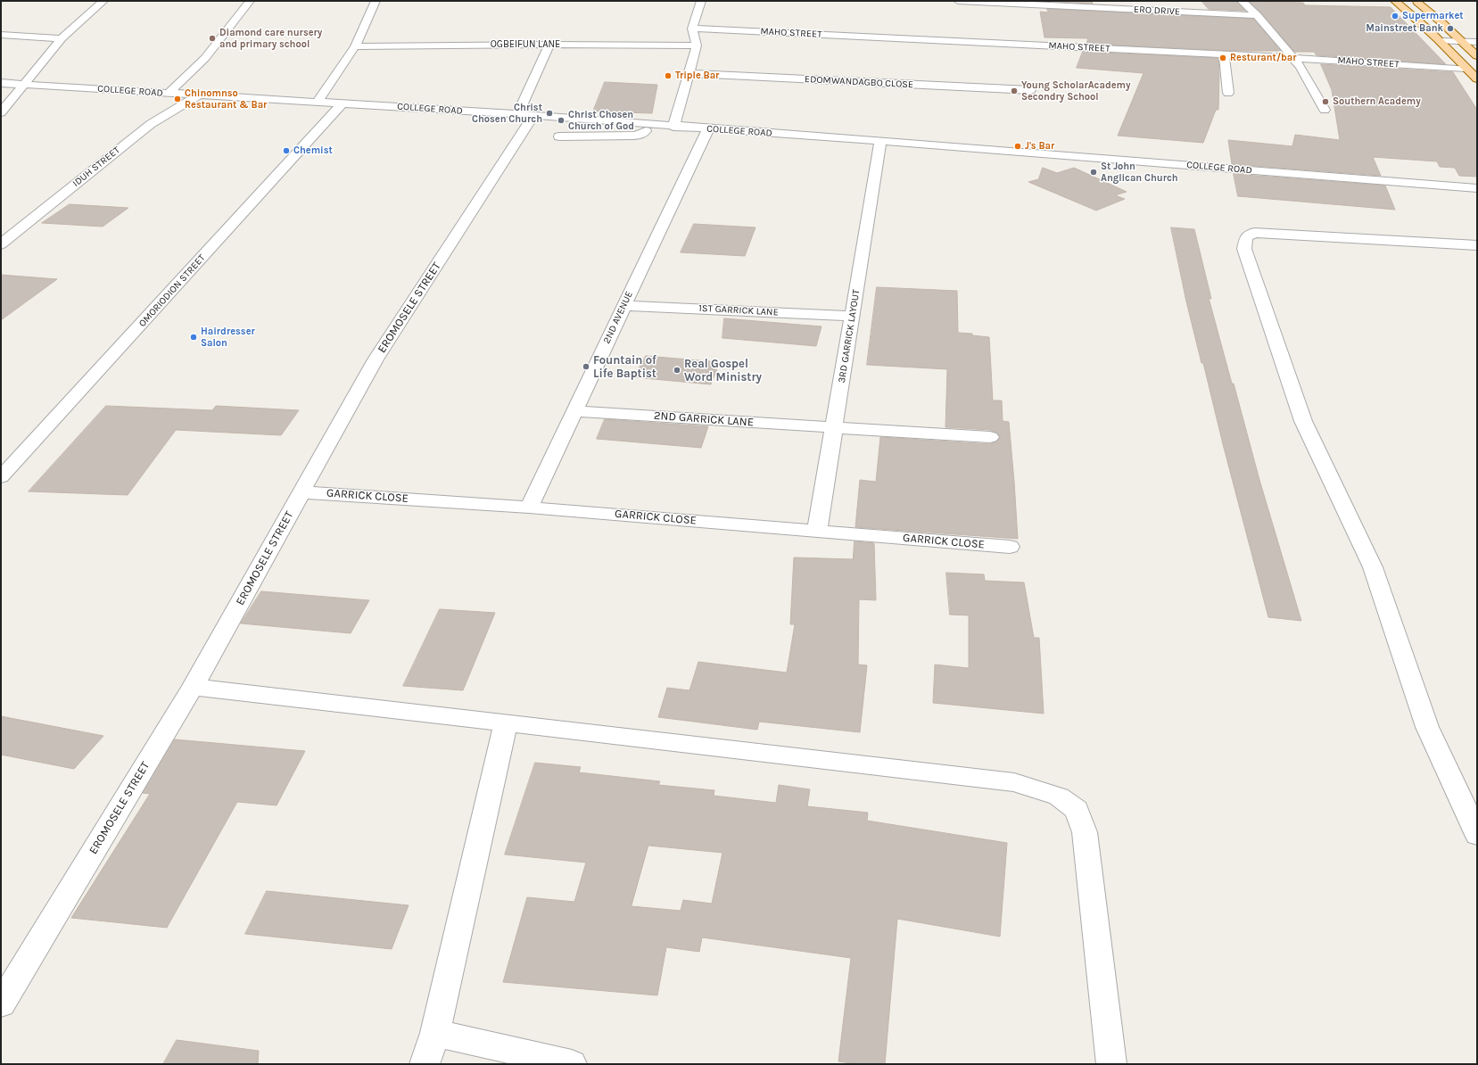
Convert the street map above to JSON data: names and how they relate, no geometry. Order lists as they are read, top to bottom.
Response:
{
  "streets": {
    "street": [
      "ERO DRIVE",
      "MAHO STREET",
      "OGBEIFUN LANE",
      "EDOMWANDAGBO CLOSE",
      "COLLEGE ROAD",
      "IDUH STREET",
      "OMORIODION STREET",
      "EROMOSELE STREET",
      "1ST GARRICK LANE",
      "2ND AVENUE",
      "3RD GARRICK LAYOUT",
      "2ND GARRICK LANE",
      "GARRICK CLOSE"
    ]
  },
  "crossings": [
    ["OGBEIFUN LANE", "EROMOSELE STREET"],
    ["COLLEGE ROAD", "IDUH STREET"],
    ["COLLEGE ROAD", "OMORIODION STREET"],
    ["COLLEGE ROAD", "EROMOSELE STREET"],
    ["COLLEGE ROAD", "2ND AVENUE"],
    ["COLLEGE ROAD", "3RD GARRICK LAYOUT"],
    ["EROMOSELE STREET", "GARRICK CLOSE"],
    ["1ST GARRICK LANE", "2ND AVENUE"],
    ["1ST GARRICK LANE", "3RD GARRICK LAYOUT"],
    ["2ND AVENUE", "2ND GARRICK LANE"],
    ["2ND AVENUE", "GARRICK CLOSE"],
    ["3RD GARRICK LAYOUT", "2ND GARRICK LANE"],
    ["3RD GARRICK LAYOUT", "GARRICK CLOSE"]
  ],
  "places": [
    "Supermarket",
    "Mainstreet Bank",
    "Diamond care nursery and primary school",
    "Resturant/bar",
    "Triple Bar",
    "Young ScholarAcademy Secondry School",
    "Chinomnso Restaurant & Bar",
    "Southern Academy",
    "Christ Chosen Church",
    "Christ Chosen Church of God",
    "J's Bar",
    "Chemist",
    "St John Anglican Church",
    "Hairdresser Salon",
    "Fountain of Life Baptist",
    "Real Gospel Word Ministry"
  ]
}
